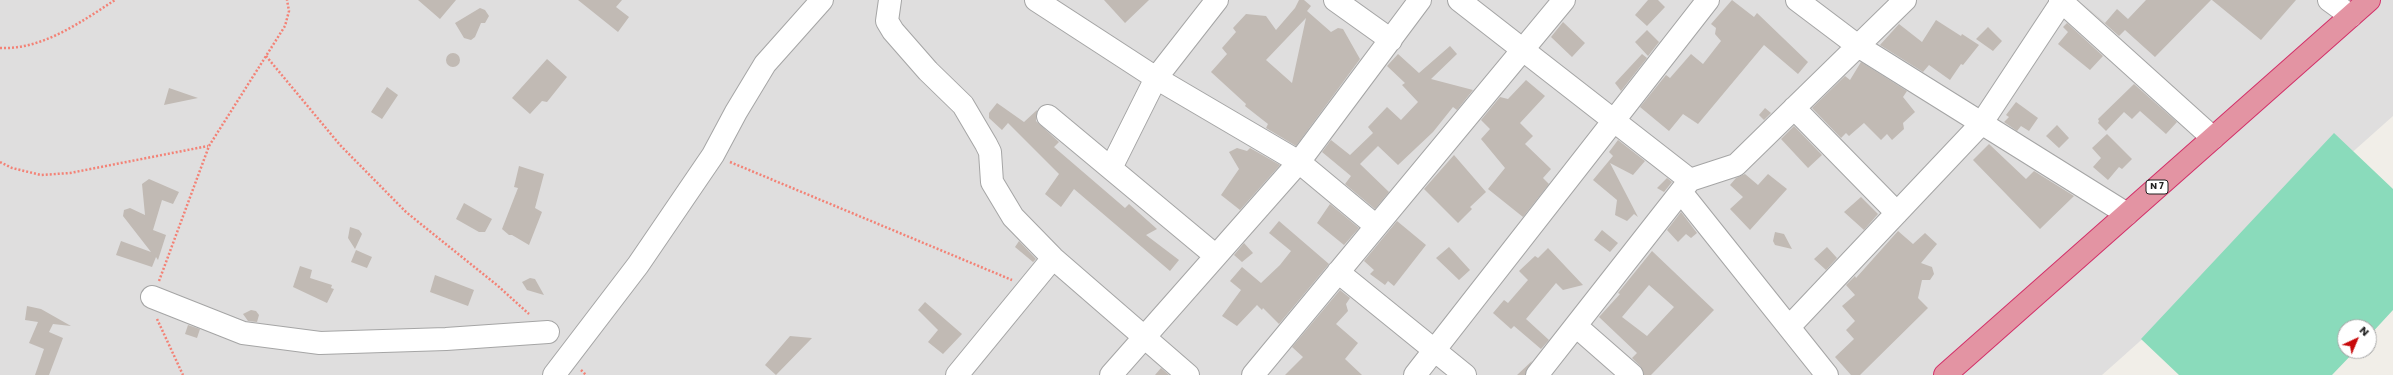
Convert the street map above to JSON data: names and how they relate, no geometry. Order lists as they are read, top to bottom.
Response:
{
  "streets": {
    "highway": ["N 7"]
  },
  "north": "top right"
}
